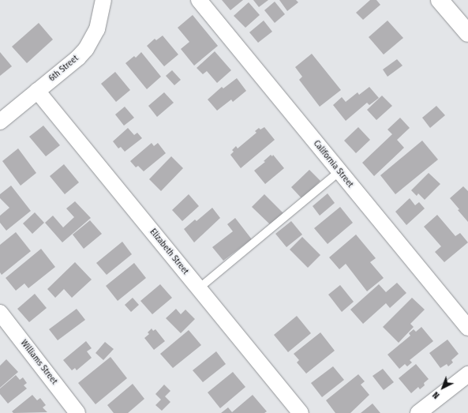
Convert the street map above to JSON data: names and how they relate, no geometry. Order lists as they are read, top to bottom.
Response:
{
  "streets": {
    "street": [
      "6th Street",
      "California Street",
      "Elizabeth Street",
      "Williams Street"
    ]
  },
  "crossings": [
    ["6th Street", "Elizabeth Street"]
  ],
  "north": "bottom left"
}
